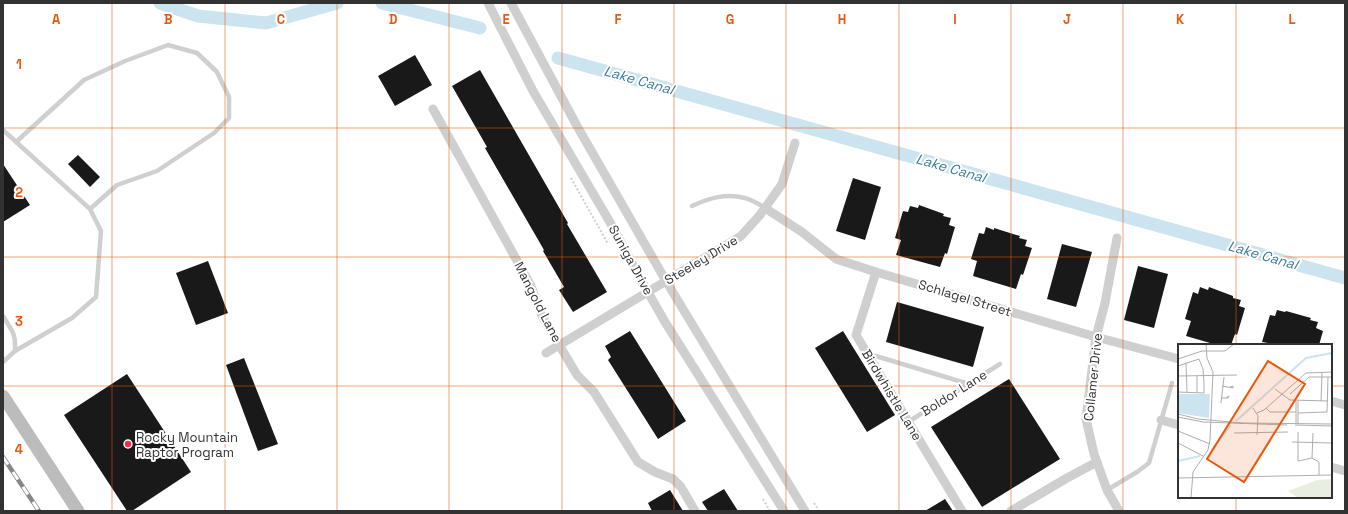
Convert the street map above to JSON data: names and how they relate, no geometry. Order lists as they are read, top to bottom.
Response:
{
  "streets": {
    "street": [
      "Suniga Drive",
      "Steeley Drive",
      "Schlagel Street",
      "Mangold Lane",
      "Collamer Drive",
      "Birdwhistle Lane"
    ],
    "lane": ["Boldor Lane"]
  },
  "crossings": [
    ["Suniga Drive", "Steeley Drive"],
    ["Steeley Drive", "Schlagel Street"],
    ["Steeley Drive", "Mangold Lane"],
    ["Schlagel Street", "Collamer Drive"],
    ["Schlagel Street", "Birdwhistle Lane"],
    ["Boldor Lane", "Birdwhistle Lane"]
  ],
  "water": ["Lake Canal"],
  "places": ["Rocky Mountain Raptor Program"],
  "grid": {
    "columns": [
      "A",
      "B",
      "C",
      "D",
      "E",
      "F",
      "G",
      "H",
      "I",
      "J",
      "K",
      "L"
    ],
    "rows": [
      "1",
      "2",
      "3",
      "4"
    ]
  }
}
